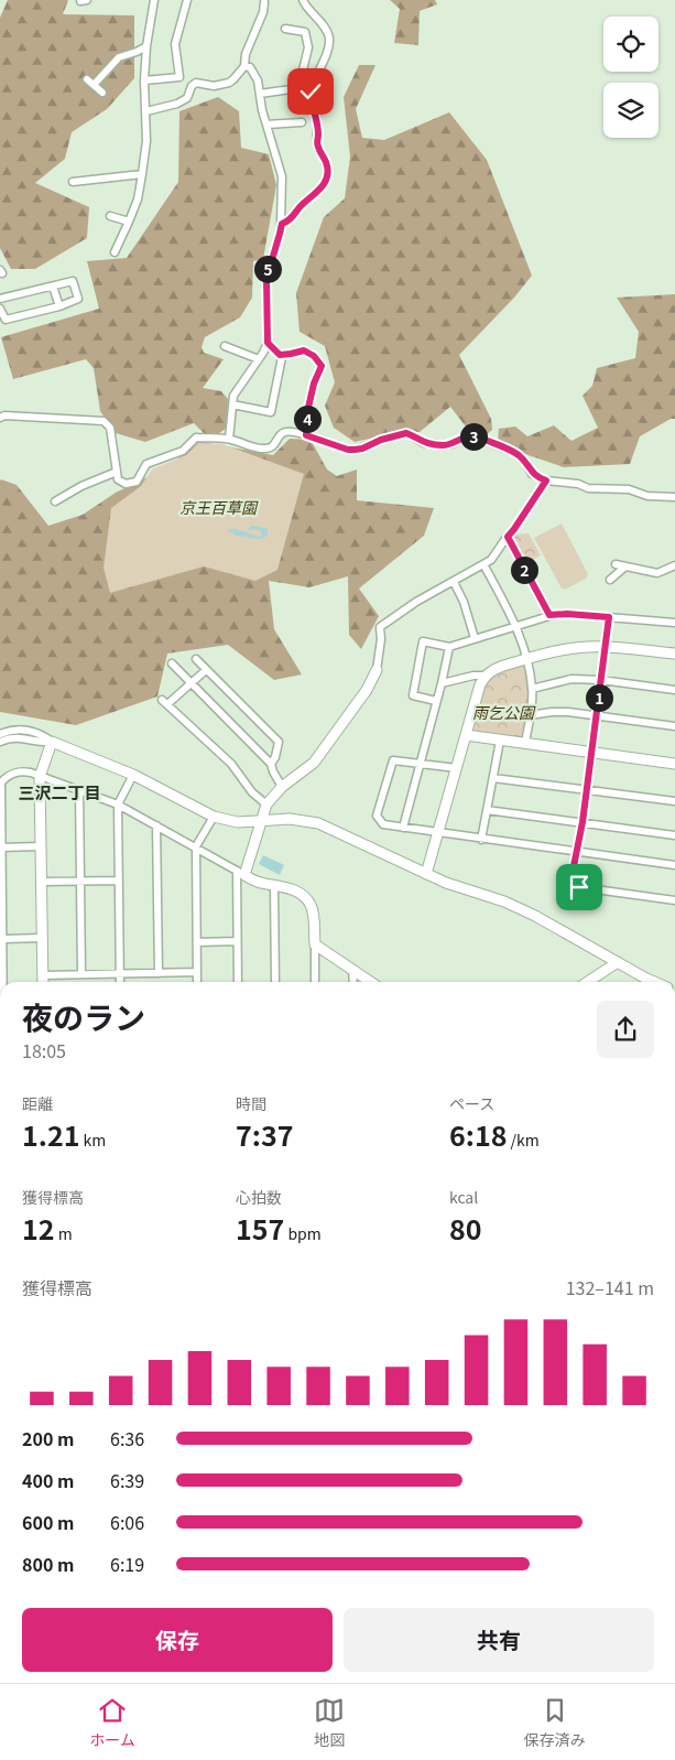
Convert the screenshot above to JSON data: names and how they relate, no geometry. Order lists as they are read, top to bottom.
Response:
{
  "districts": ["三沢二丁目"],
  "parks": ["京王百草園", "雨乞公園"],
  "page": {
    "pins": [
      "5",
      "4",
      "3",
      "2",
      "1"
    ],
    "heading": ["夜のラン", "18:05"],
    "stats": [
      ["距離", "1.21 km"],
      ["時間", "7:37"],
      ["ペース", "6:18 /km"],
      ["獲得標高", "12 m"],
      ["心拍数", "157 bpm"],
      ["kcal", "80"]
    ],
    "chart": ["獲得標高", "132–141 m"],
    "list": [
      {
        "name": "200 m",
        "note": "6:36"
      },
      {
        "name": "400 m",
        "note": "6:39"
      },
      {
        "name": "600 m",
        "note": "6:06"
      },
      {
        "name": "800 m",
        "note": "6:19"
      }
    ],
    "buttons": ["保存", "共有"],
    "tabs": ["ホーム", "地図", "保存済み"]
  }
}
